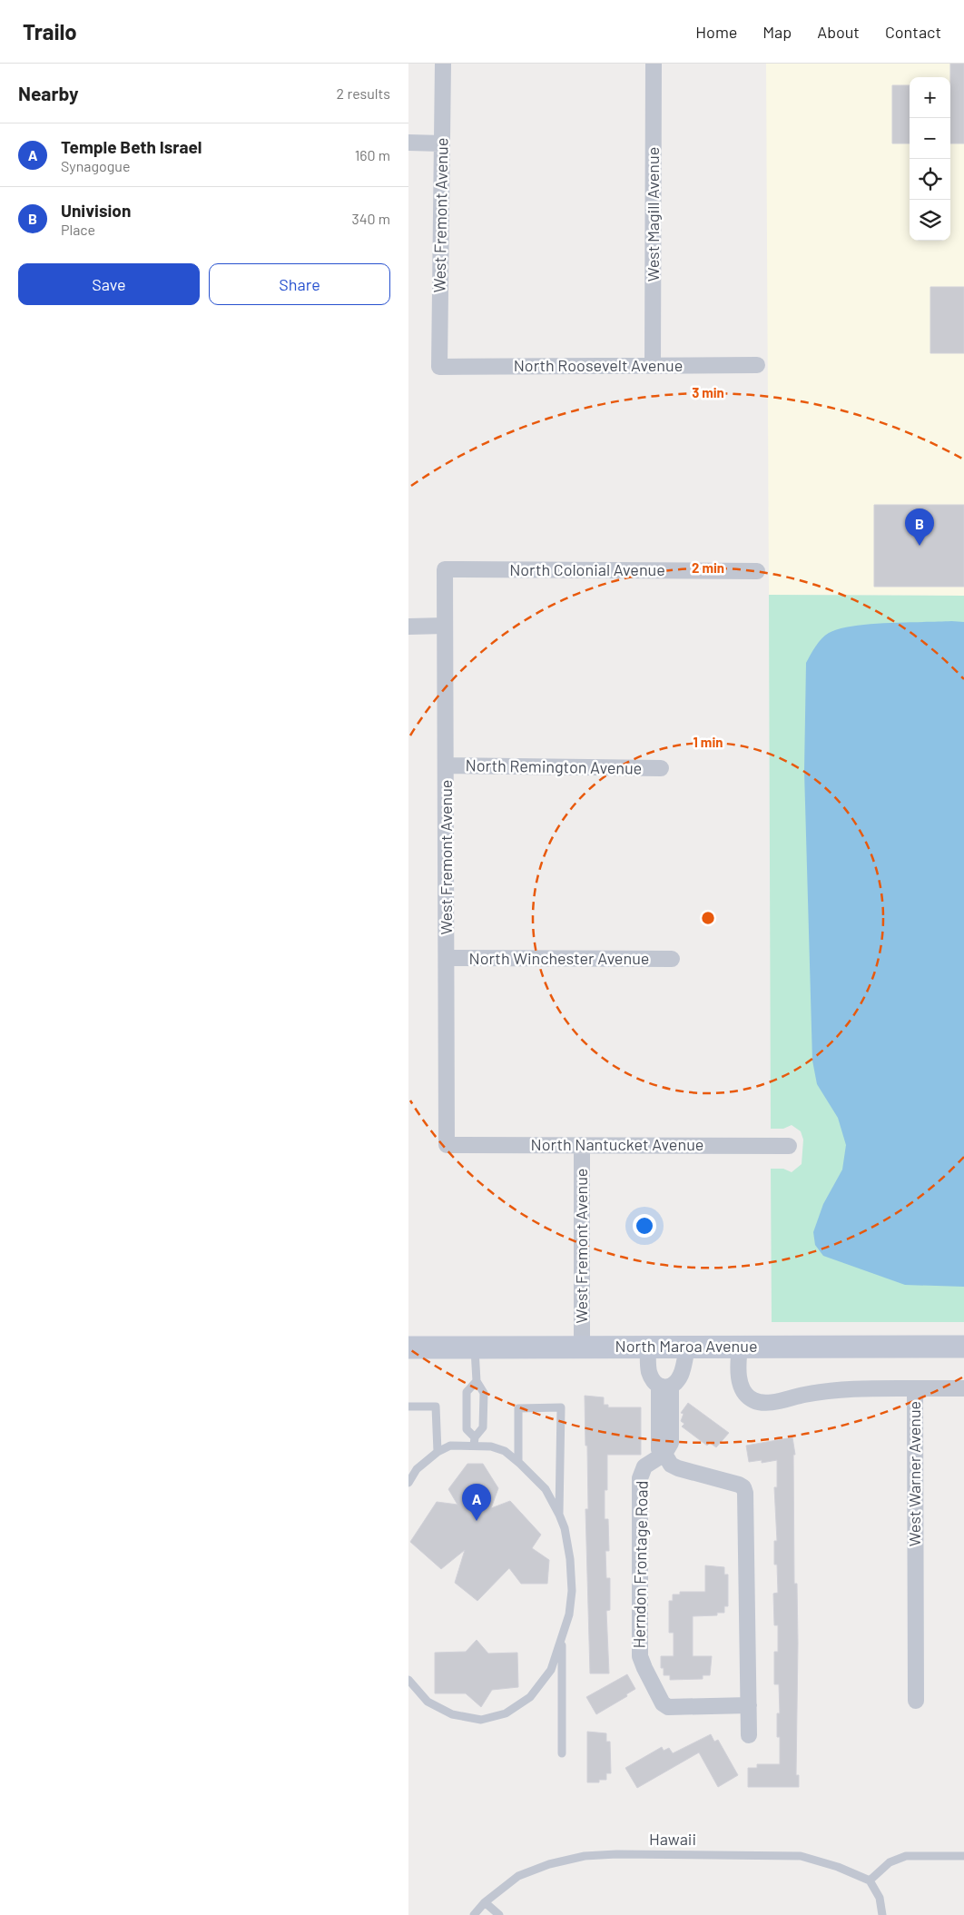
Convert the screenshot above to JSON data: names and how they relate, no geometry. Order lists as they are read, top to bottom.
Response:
{
  "streets": {
    "main road": ["North Maroa Avenue"],
    "street": [
      "West Magill Avenue",
      "West Fremont Avenue",
      "North Roosevelt Avenue",
      "North Colonial Avenue",
      "North Remington Avenue",
      "North Winchester Avenue",
      "North Nantucket Avenue",
      "West Warner Avenue",
      "Herndon Frontage Road"
    ],
    "lane": ["Hawaii"]
  },
  "crossings": [
    ["West Magill Avenue", "North Roosevelt Avenue"],
    ["West Fremont Avenue", "North Roosevelt Avenue"],
    ["West Fremont Avenue", "North Colonial Avenue"],
    ["West Fremont Avenue", "North Remington Avenue"],
    ["West Fremont Avenue", "North Winchester Avenue"],
    ["West Fremont Avenue", "North Nantucket Avenue"],
    ["West Fremont Avenue", "North Maroa Avenue"],
    ["North Maroa Avenue", "West Warner Avenue"]
  ],
  "page": {
    "header": "Trailo",
    "nav": [
      "Home",
      "Map",
      "About",
      "Contact"
    ],
    "heading": ["Nearby", "2 results"],
    "map_buttons": ["+", "−"],
    "list": [
      {
        "mark": "A",
        "name": "Temple Beth Israel",
        "note": "Synagogue",
        "value": "160 m"
      },
      {
        "mark": "B",
        "name": "Univision",
        "note": "Place",
        "value": "340 m"
      }
    ],
    "buttons": ["Save", "Share"],
    "pins": ["B", "A"]
  },
  "rings": ["3 min", "2 min", "1 min"]
}
